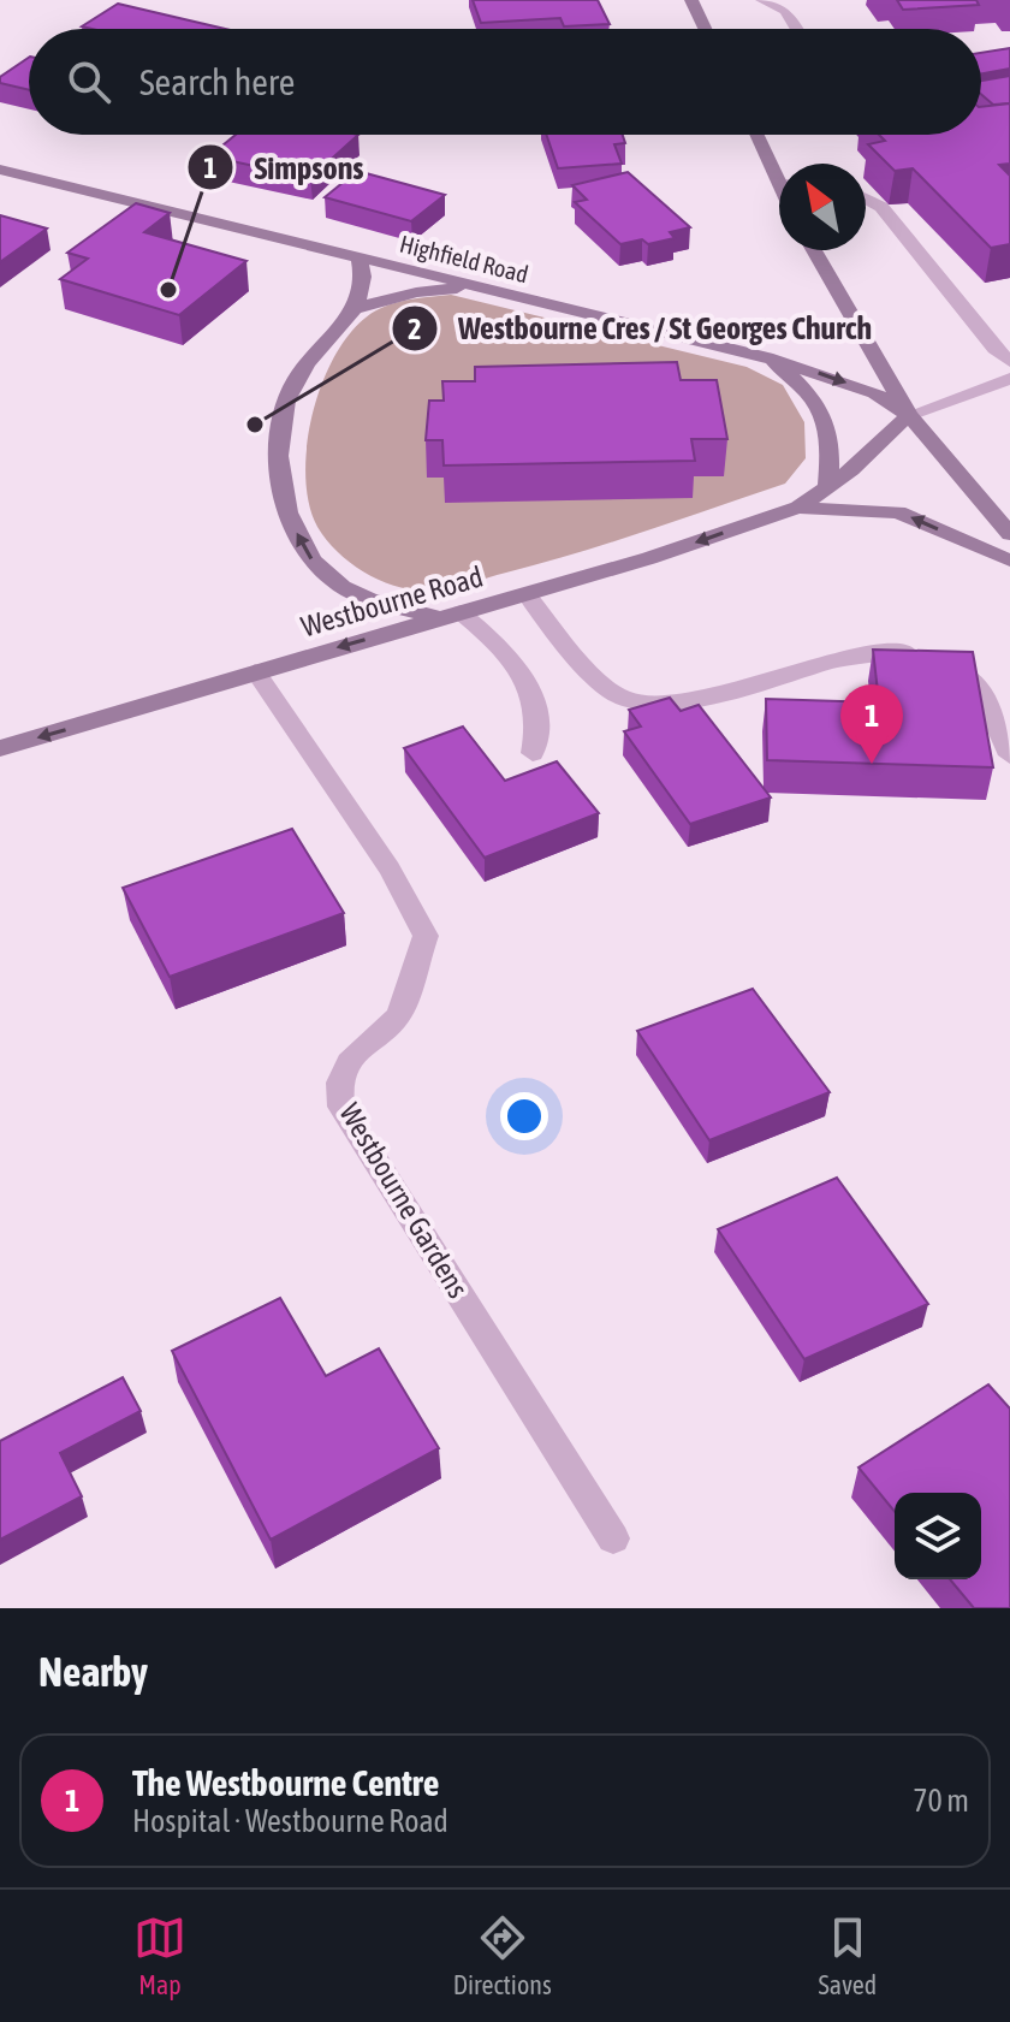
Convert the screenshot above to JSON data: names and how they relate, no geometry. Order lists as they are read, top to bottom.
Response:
{
  "streets": {
    "main road": ["Highfield Road", "Westbourne Road"],
    "street": ["Westbourne Gardens"]
  },
  "crossings": [
    ["Westbourne Road", "Westbourne Gardens"]
  ],
  "one_way": ["Westbourne Road"],
  "places": ["Simpsons", "Westbourne Cres / St Georges Church"],
  "north": "top left",
  "page": {
    "search": "Search here",
    "pins": "1",
    "heading": "Nearby",
    "list": [
      {
        "mark": "1",
        "name": "The Westbourne Centre",
        "note": "Hospital · Westbourne Road",
        "value": "70 m"
      }
    ],
    "nav": ["Map", "Directions", "Saved"]
  }
}
